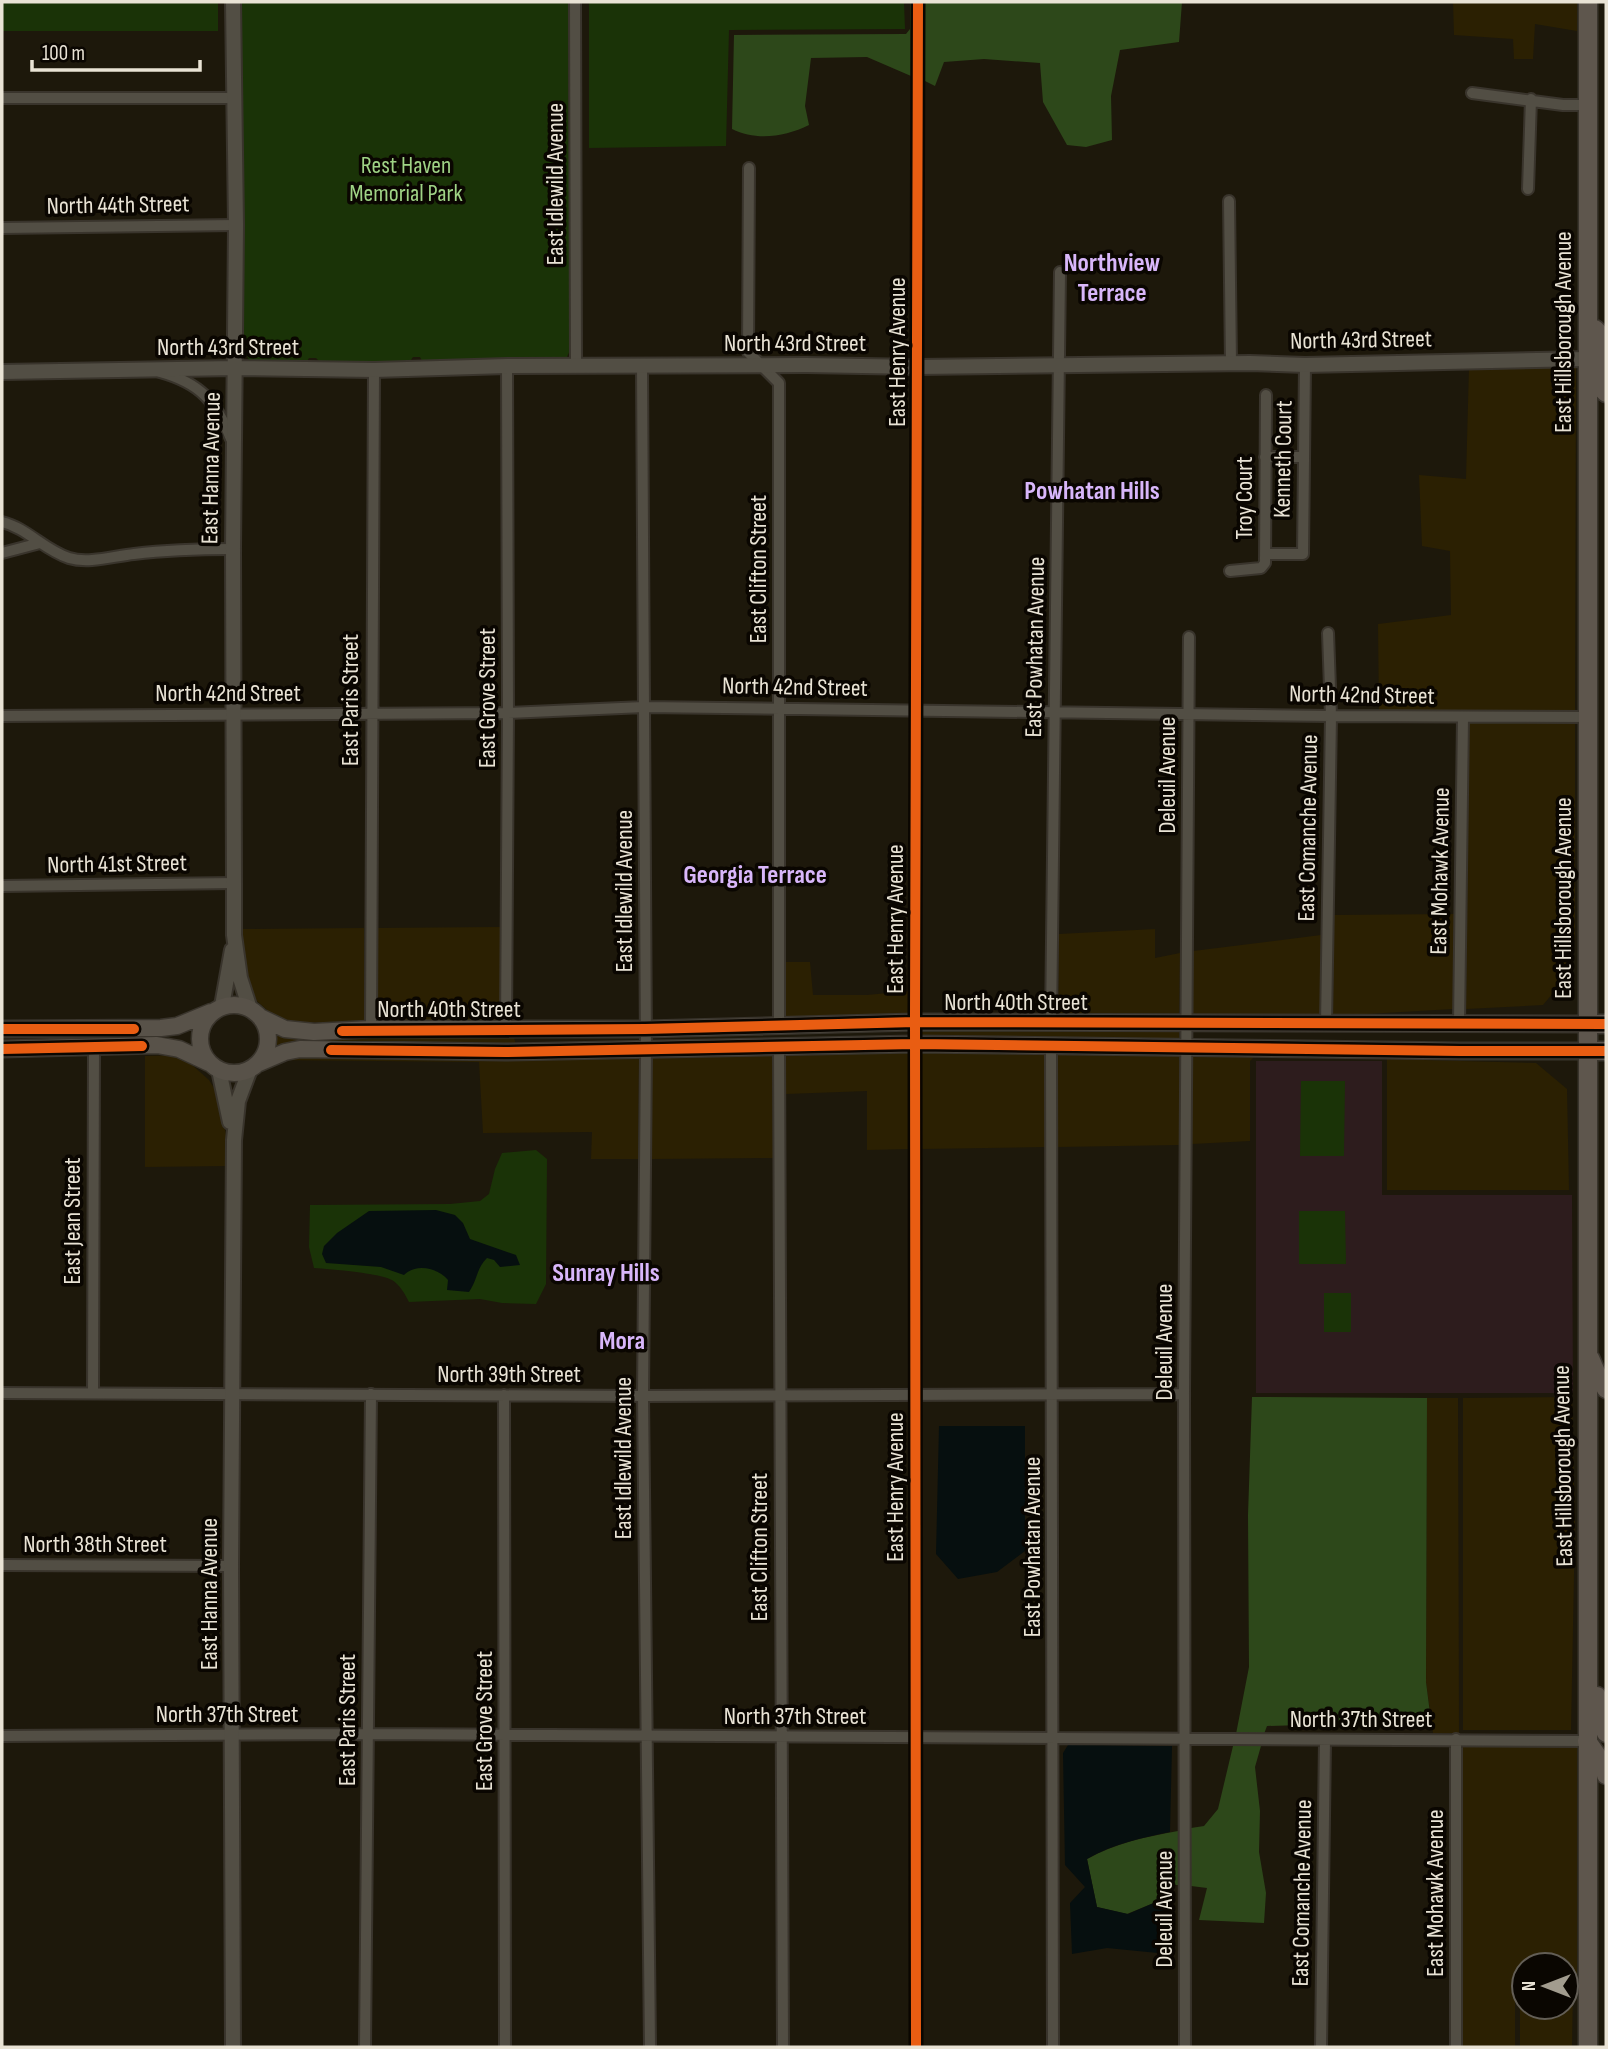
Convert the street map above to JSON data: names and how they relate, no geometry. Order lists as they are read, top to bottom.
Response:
{
  "streets": {
    "main road": ["East Hillsborough Avenue", "North 40th Street"],
    "street": [
      "East Idlewild Avenue",
      "North 44th Street",
      "North 43rd Street",
      "East Henry Avenue",
      "Kenneth Court",
      "East Hanna Avenue",
      "Troy Court",
      "East Clifton Street",
      "East Powhatan Avenue",
      "North 42nd Street",
      "East Grove Street",
      "East Paris Street",
      "Deleuil Avenue",
      "East Comanche Avenue",
      "North 41st Street",
      "East Mohawk Avenue",
      "East Jean Street",
      "North 39th Street",
      "North 38th Street",
      "North 37th Street"
    ]
  },
  "crossings": [
    ["East Idlewild Avenue", "North 43rd Street"],
    ["East Idlewild Avenue", "North 42nd Street"],
    ["East Idlewild Avenue", "North 40th Street"],
    ["East Idlewild Avenue", "North 39th Street"],
    ["East Idlewild Avenue", "North 37th Street"],
    ["North 44th Street", "East Hanna Avenue"],
    ["East Hillsborough Avenue", "North 43rd Street"],
    ["East Hillsborough Avenue", "North 42nd Street"],
    ["East Hillsborough Avenue", "North 40th Street"],
    ["East Hillsborough Avenue", "North 37th Street"],
    ["North 43rd Street", "East Henry Avenue"],
    ["North 43rd Street", "Kenneth Court"],
    ["North 43rd Street", "East Hanna Avenue"],
    ["North 43rd Street", "East Clifton Street"],
    ["North 43rd Street", "East Powhatan Avenue"],
    ["North 43rd Street", "East Grove Street"],
    ["North 43rd Street", "East Paris Street"],
    ["East Henry Avenue", "North 42nd Street"],
    ["East Henry Avenue", "North 40th Street"],
    ["East Henry Avenue", "North 39th Street"],
    ["East Henry Avenue", "North 37th Street"],
    ["Kenneth Court", "Troy Court"],
    ["East Hanna Avenue", "North 42nd Street"],
    ["East Hanna Avenue", "North 41st Street"],
    ["East Hanna Avenue", "North 40th Street"],
    ["East Hanna Avenue", "North 39th Street"],
    ["East Hanna Avenue", "North 38th Street"],
    ["East Hanna Avenue", "North 37th Street"],
    ["East Clifton Street", "North 42nd Street"],
    ["East Clifton Street", "North 40th Street"],
    ["East Clifton Street", "North 39th Street"],
    ["East Clifton Street", "North 37th Street"],
    ["East Powhatan Avenue", "North 42nd Street"],
    ["East Powhatan Avenue", "North 40th Street"],
    ["East Powhatan Avenue", "North 39th Street"],
    ["East Powhatan Avenue", "North 37th Street"],
    ["North 42nd Street", "East Grove Street"],
    ["North 42nd Street", "East Paris Street"],
    ["North 42nd Street", "Deleuil Avenue"],
    ["North 42nd Street", "East Comanche Avenue"],
    ["North 42nd Street", "East Mohawk Avenue"],
    ["East Grove Street", "North 40th Street"],
    ["East Grove Street", "North 39th Street"],
    ["East Grove Street", "North 37th Street"],
    ["East Paris Street", "North 40th Street"],
    ["East Paris Street", "North 39th Street"],
    ["East Paris Street", "North 37th Street"],
    ["Deleuil Avenue", "North 40th Street"],
    ["Deleuil Avenue", "North 39th Street"],
    ["Deleuil Avenue", "North 37th Street"],
    ["East Comanche Avenue", "North 40th Street"],
    ["East Comanche Avenue", "North 37th Street"],
    ["East Mohawk Avenue", "North 40th Street"],
    ["East Mohawk Avenue", "North 37th Street"],
    ["East Jean Street", "North 39th Street"]
  ],
  "districts": [
    "Northview Terrace",
    "Powhatan Hills",
    "Georgia Terrace",
    "Sunray Hills",
    "Mora"
  ],
  "parks": ["Rest Haven Memorial Park"],
  "scale_bar": "100 m",
  "north": "left"
}
